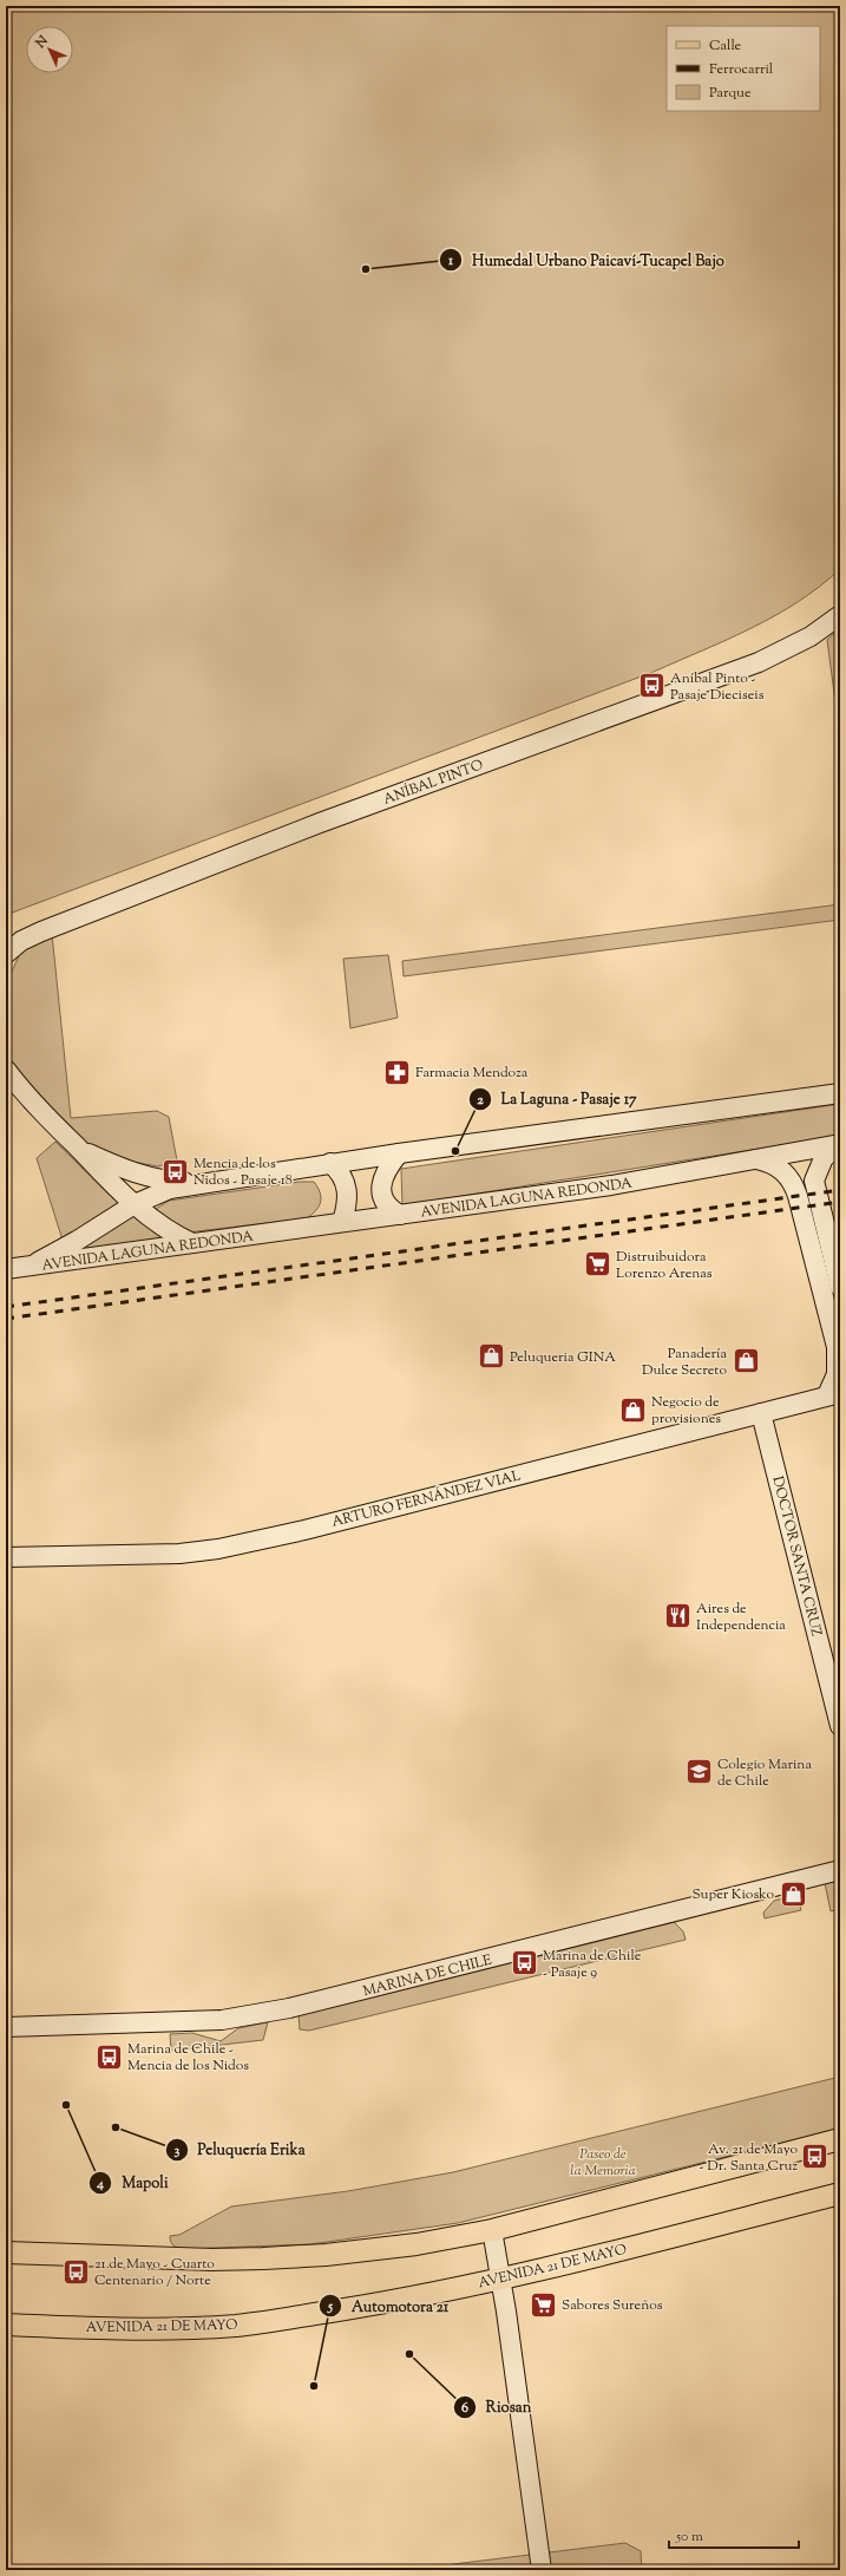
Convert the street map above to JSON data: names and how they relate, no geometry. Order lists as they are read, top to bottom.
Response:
{
  "streets": {
    "main road": ["AVENIDA 21 DE MAYO"],
    "street": [
      "ANÍBAL PINTO",
      "AVENIDA LAGUNA REDONDA",
      "ARTURO FERNÁNDEZ VIAL",
      "DOCTOR SANTA CRUZ",
      "MARINA DE CHILE"
    ]
  },
  "crossings": [
    ["ARTURO FERNÁNDEZ VIAL", "DOCTOR SANTA CRUZ"]
  ],
  "parks": ["Paseo de la Memoria"],
  "places": {
    "other": [
      "Humedal Urbano Paicaví-Tucapel Bajo",
      "La Laguna - Pasaje 17",
      "Mapoli",
      "Peluquería Erika",
      "Riosan",
      "Automotora 21"
    ],
    "bus stop": [
      "Aníbal Pinto - Pasaje Dieciseis",
      "Mencia de los Nidos - Pasaje 18",
      "Marina de Chile - Pasaje 9",
      "Marina de Chile - Mencia de los Nidos",
      "Av. 21 de Mayo - Dr. Santa Cruz",
      "21 de Mayo - Cuarto Centenario / Norte"
    ],
    "pharmacy": ["Farmacia Mendoza"],
    "supermarket": ["Distruibuidora Lorenzo Arenas", "Sabores Sureños"],
    "shop": [
      "Peluqueria GINA",
      "Panadería Dulce Secreto",
      "Negocio de provisiones",
      "Super Kiosko"
    ],
    "restaurant": ["Aires de Independencia"],
    "school or university": ["Colegio Marina de Chile"]
  },
  "legend": ["Calle", "Ferrocarril", "Parque"],
  "scale_bar": "50 m",
  "north": "top left"
}
